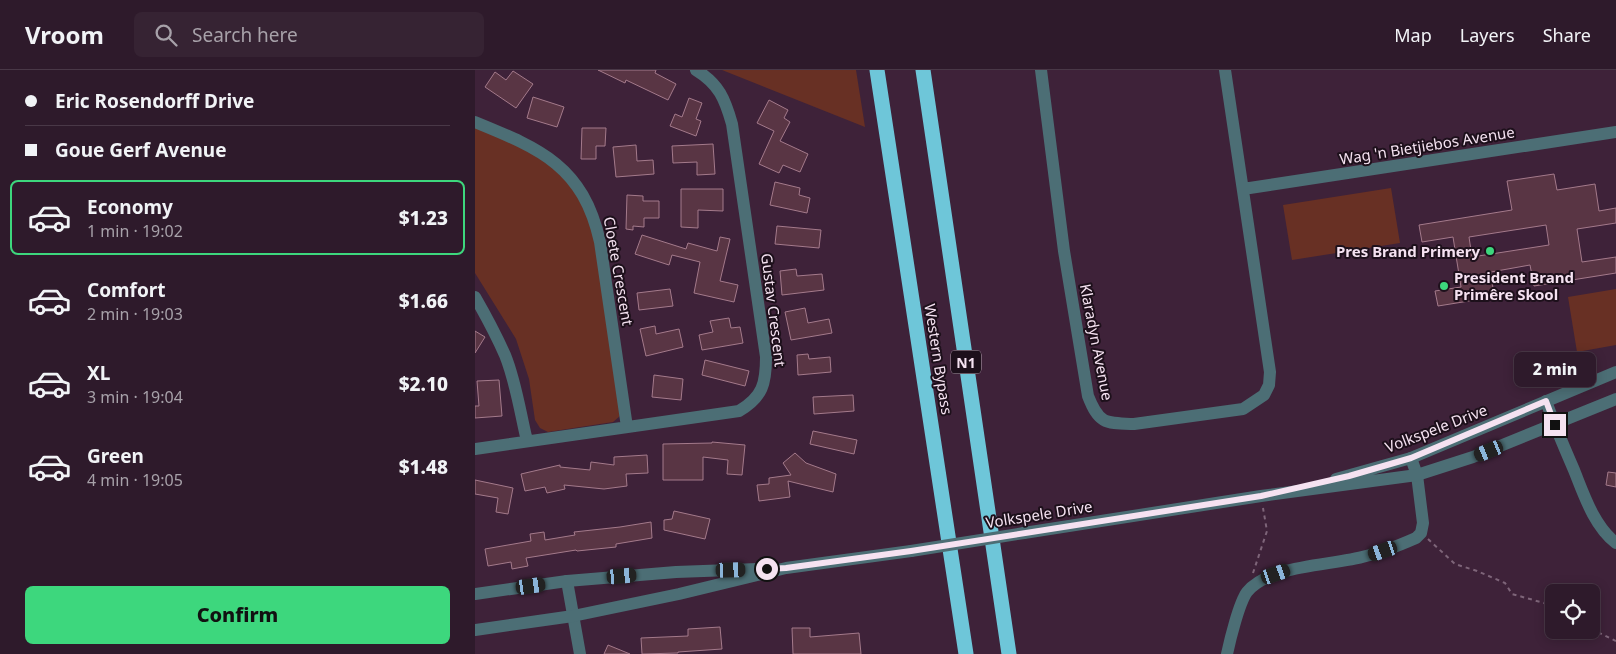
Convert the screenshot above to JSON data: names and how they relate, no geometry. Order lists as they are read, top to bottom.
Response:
{
  "streets": {
    "highway": ["Western Bypass", "N1"],
    "street": [
      "Wag 'n Bietjiebos Avenue",
      "Cloete Crescent",
      "Gustav Crescent",
      "Klaradyn Avenue",
      "Volkspele Drive"
    ]
  },
  "crossings": [
    ["Wag 'n Bietjiebos Avenue", "Klaradyn Avenue"],
    ["Cloete Crescent", "Gustav Crescent"]
  ],
  "places": ["Pres Brand Primery", "President Brand Primêre Skool"],
  "page": {
    "header": "Vroom",
    "search": "Search here",
    "nav": ["Map", "Layers", "Share"],
    "banner": ["Eric Rosendorff Drive", "Goue Gerf Avenue"],
    "list": [
      {
        "name": "Economy",
        "note": "1 min · 19:02",
        "value": "$1.23"
      },
      {
        "name": "Comfort",
        "note": "2 min · 19:03",
        "value": "$1.66"
      },
      {
        "name": "XL",
        "note": "3 min · 19:04",
        "value": "$2.10"
      },
      {
        "name": "Green",
        "note": "4 min · 19:05",
        "value": "$1.48"
      }
    ],
    "bubble": "2 min",
    "buttons": "Confirm"
  }
}
